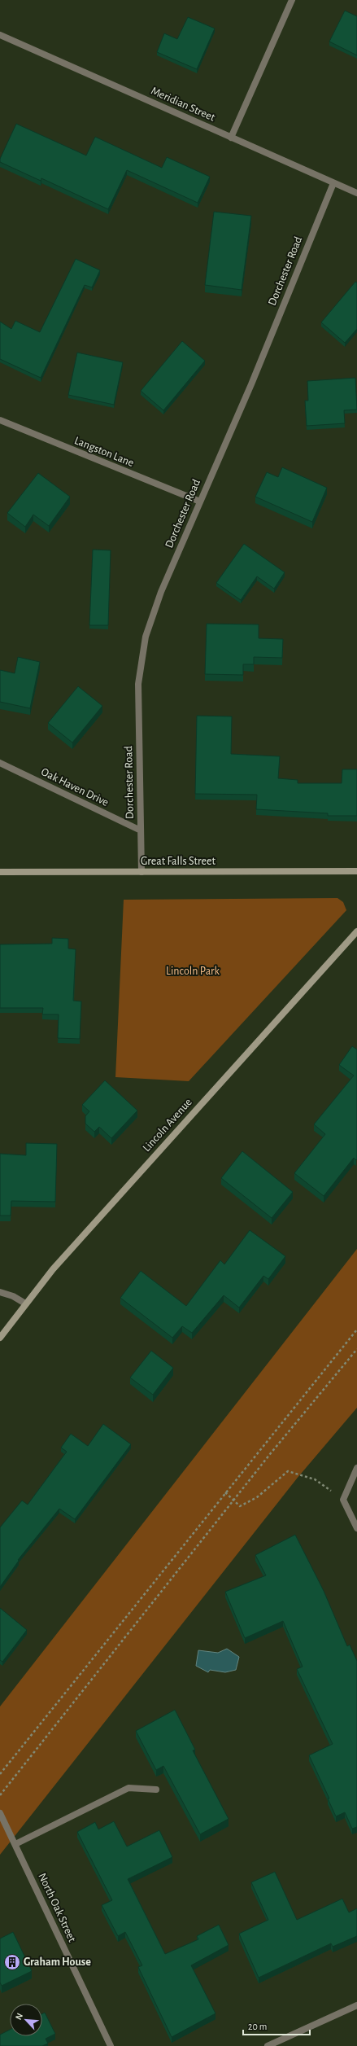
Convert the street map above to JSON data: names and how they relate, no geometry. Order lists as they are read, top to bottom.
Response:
{
  "streets": {
    "street": [
      "Meridian Street",
      "Dorchester Road",
      "Langston Lane",
      "Oak Haven Drive",
      "Great Falls Street",
      "Lincoln Avenue",
      "North Oak Street"
    ]
  },
  "crossings": [
    ["Meridian Street", "Dorchester Road"],
    ["Dorchester Road", "Langston Lane"],
    ["Dorchester Road", "Oak Haven Drive"],
    ["Dorchester Road", "Great Falls Street"]
  ],
  "parks": ["Lincoln Park"],
  "places": {
    "building": ["Graham House"]
  },
  "scale_bar": "20 m",
  "north": "top left"
}
